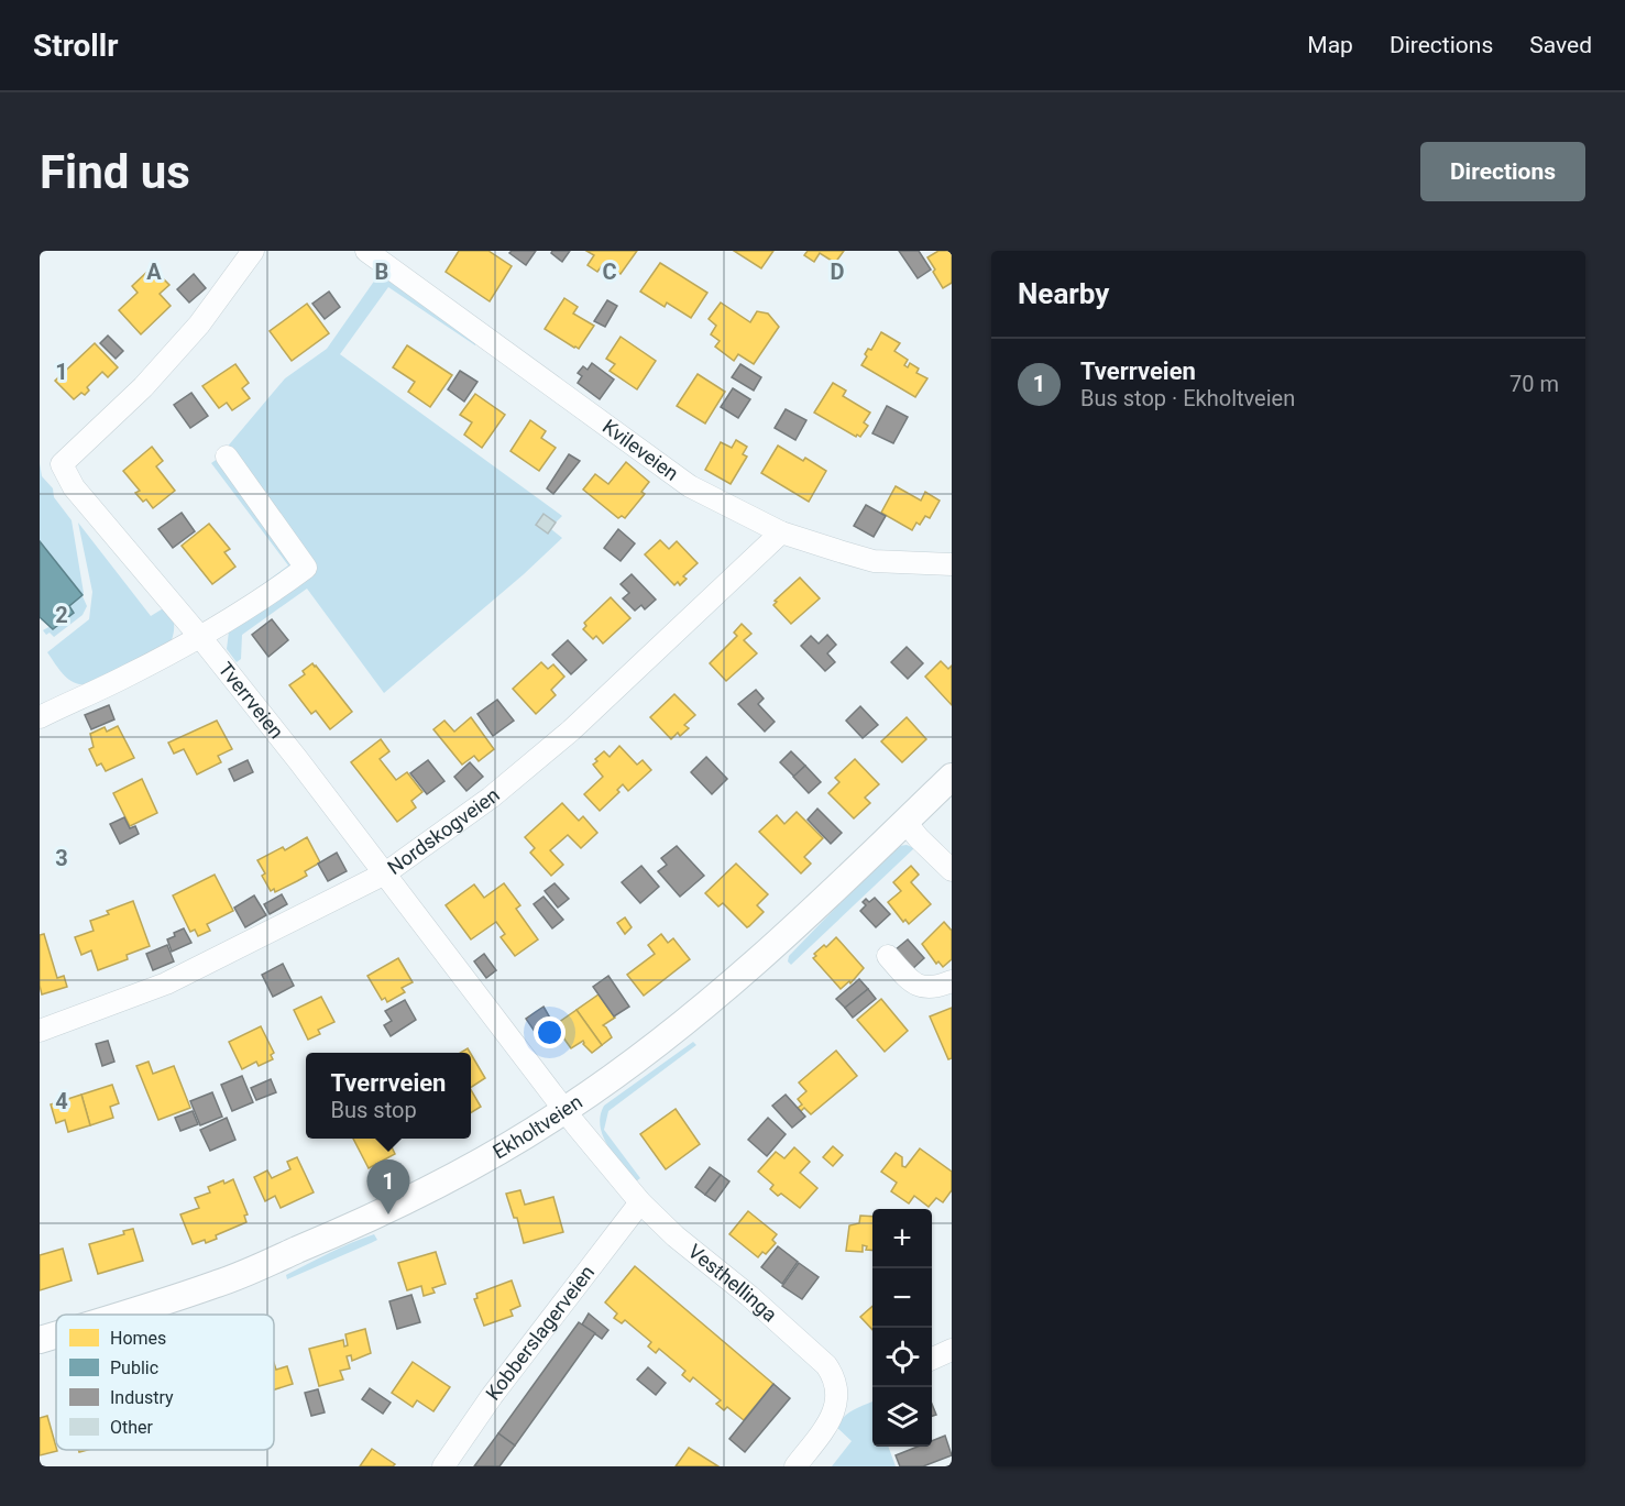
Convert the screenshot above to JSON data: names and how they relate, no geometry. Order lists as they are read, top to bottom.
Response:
{
  "streets": {
    "street": [
      "Kvileveien",
      "Tverrveien",
      "Nordskogveien",
      "Ekholtveien",
      "Vesthellinga",
      "Kobberslagerveien"
    ]
  },
  "crossings": [
    ["Kvileveien", "Nordskogveien"],
    ["Tverrveien", "Nordskogveien"],
    ["Tverrveien", "Ekholtveien"],
    ["Tverrveien", "Vesthellinga"],
    ["Ekholtveien", "Vesthellinga"],
    ["Vesthellinga", "Kobberslagerveien"]
  ],
  "legend": [
    "Homes",
    "Public",
    "Industry",
    "Other"
  ],
  "page": {
    "header": "Strollr",
    "nav": ["Map", "Directions", "Saved"],
    "buttons": "Directions",
    "title": "Find us",
    "heading": "Nearby",
    "list": [
      {
        "mark": "1",
        "name": "Tverrveien",
        "note": "Bus stop · Ekholtveien",
        "value": "70 m"
      }
    ],
    "popup": ["Tverrveien", "Bus stop"],
    "pins": "1",
    "map_buttons": ["+", "−"]
  },
  "grid": {
    "columns": [
      "A",
      "B",
      "C",
      "D"
    ],
    "rows": [
      "1",
      "2",
      "3",
      "4"
    ]
  }
}
